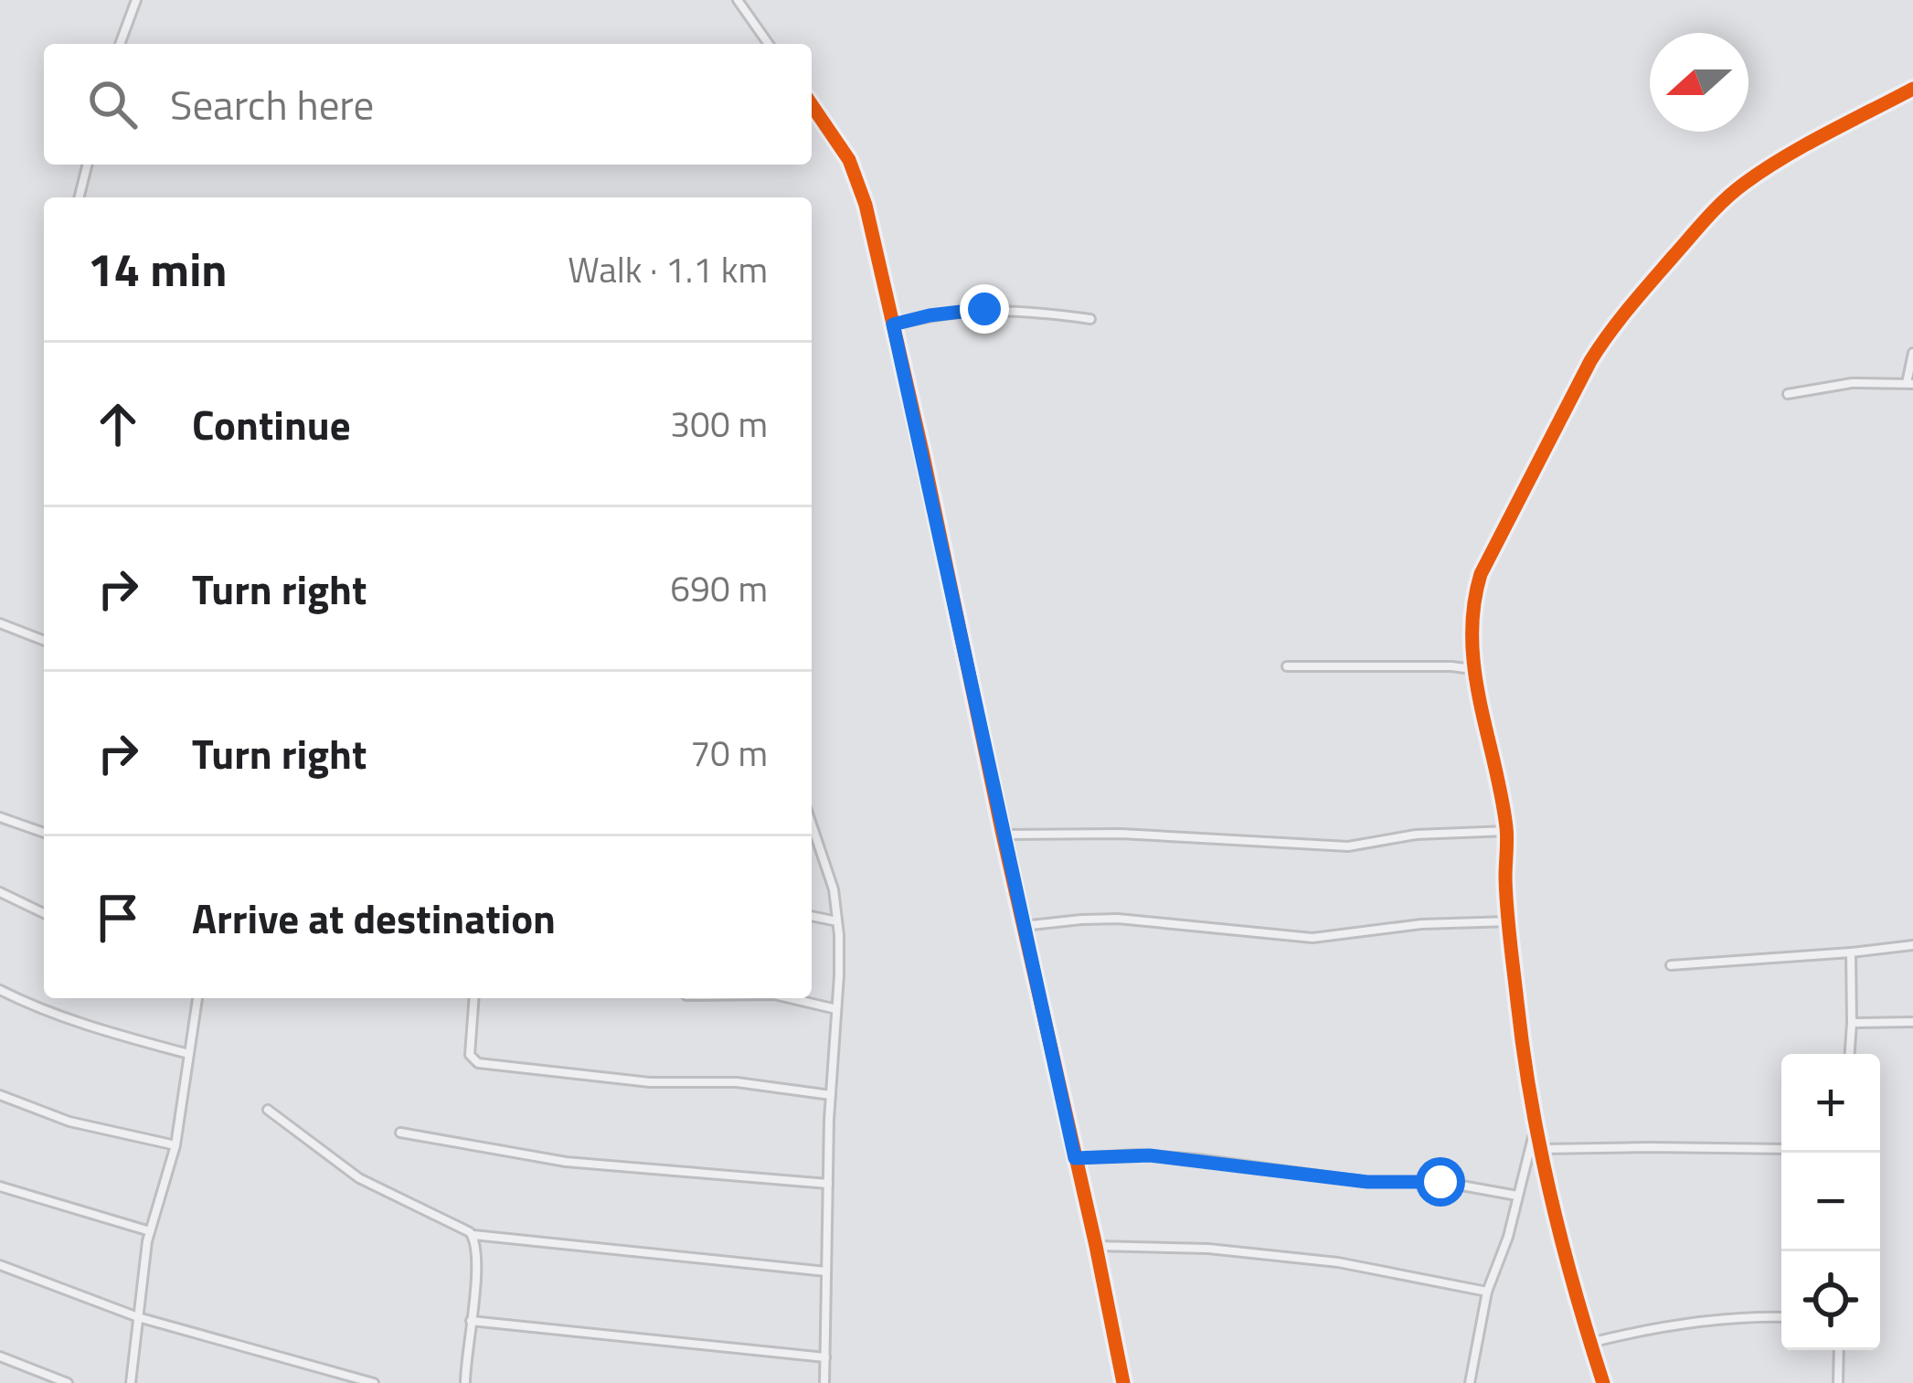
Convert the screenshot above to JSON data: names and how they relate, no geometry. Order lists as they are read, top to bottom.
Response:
{
  "north": "left",
  "page": {
    "search": "Search here",
    "heading": ["14 min", "Walk · 1.1 km"],
    "list": [
      ["Continue", "300 m"],
      ["Turn right", "690 m"],
      ["Turn right", "70 m"],
      "Arrive at destination"
    ],
    "map_buttons": ["+", "−"]
  }
}
